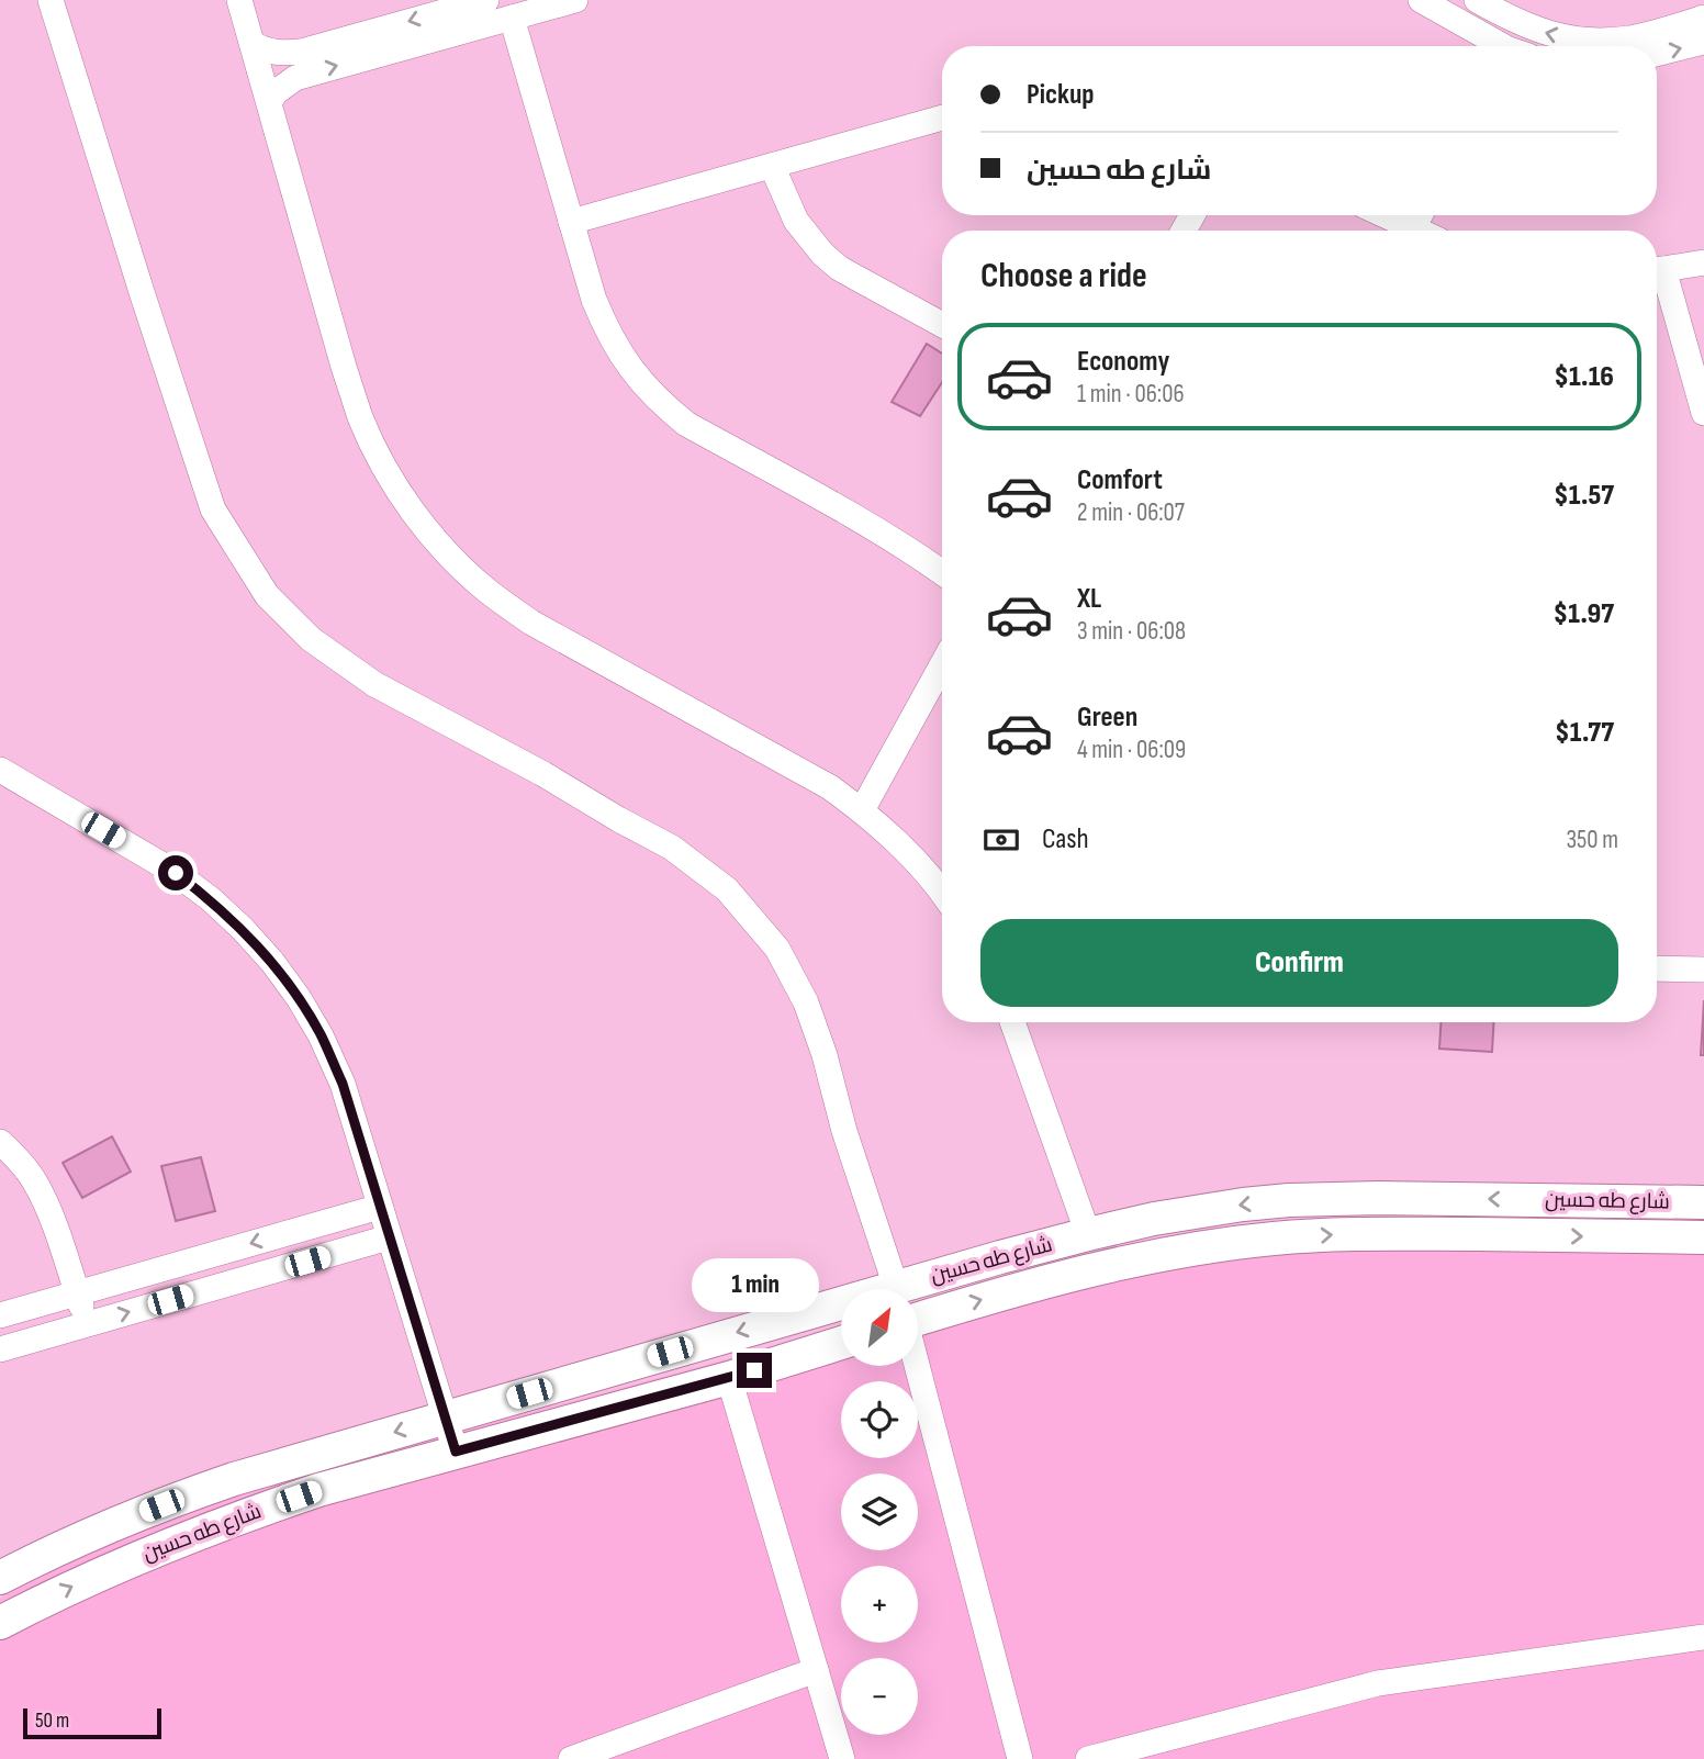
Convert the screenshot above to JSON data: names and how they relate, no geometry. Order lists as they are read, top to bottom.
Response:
{
  "streets": {
    "main road": ["شارع طه حسين"]
  },
  "scale_bar": "50 m",
  "north": "top right",
  "page": {
    "banner": ["Pickup", "شارع طه حسين"],
    "heading": "Choose a ride",
    "list": [
      {
        "name": "Economy",
        "note": "1 min · 06:06",
        "value": "$1.16"
      },
      {
        "name": "Comfort",
        "note": "2 min · 06:07",
        "value": "$1.57"
      },
      {
        "name": "XL",
        "note": "3 min · 06:08",
        "value": "$1.97"
      },
      {
        "name": "Green",
        "note": "4 min · 06:09",
        "value": "$1.77"
      }
    ],
    "pay": ["Cash", "350 m"],
    "buttons": "Confirm",
    "bubble": "1 min",
    "map_buttons": ["+", "−"],
    "scale": "50 m"
  }
}
